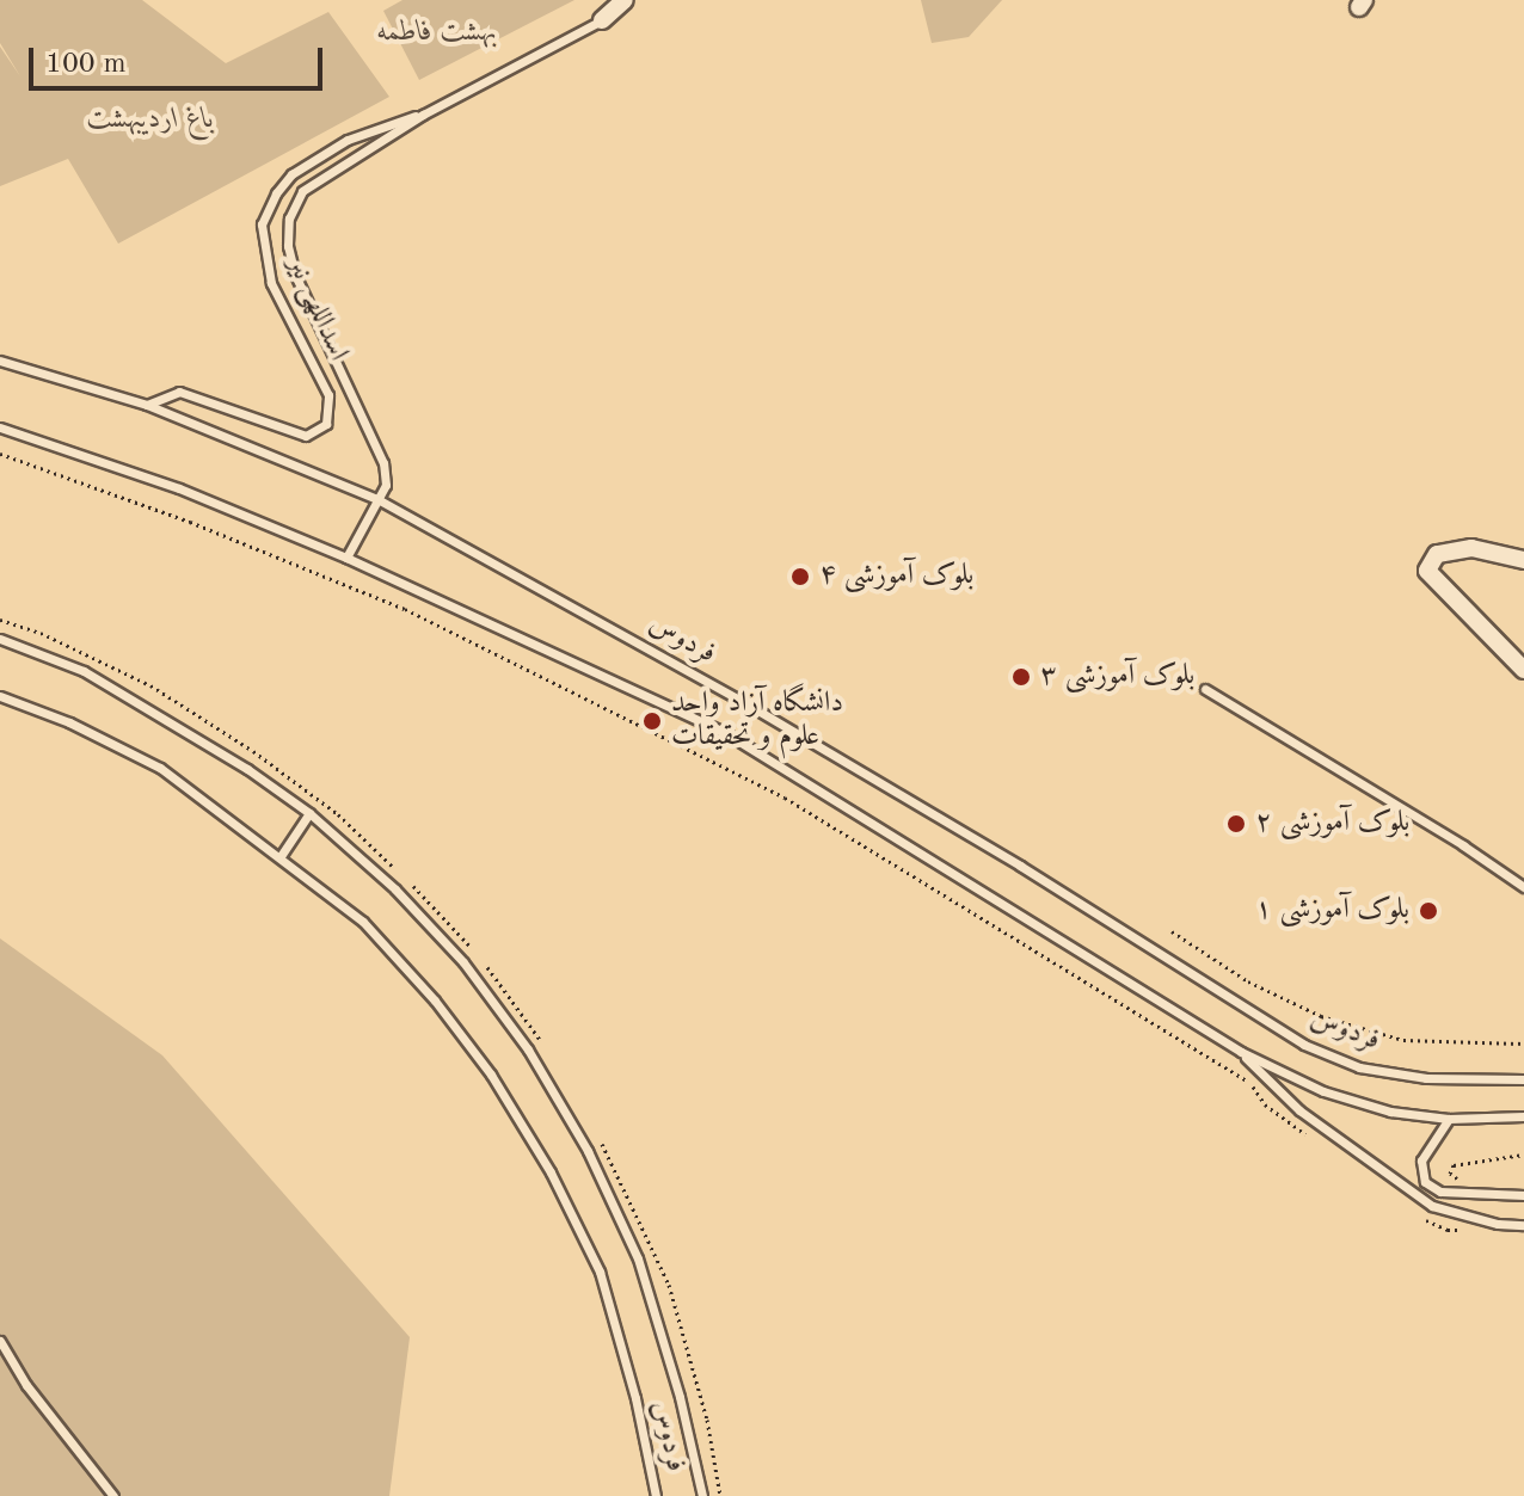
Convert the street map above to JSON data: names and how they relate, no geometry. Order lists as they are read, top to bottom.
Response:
{
  "streets": {
    "street": ["اسداللهی نیر"],
    "lane": ["فردوس"]
  },
  "crossings": [
    ["اسداللهی نیر", "فردوس"]
  ],
  "parks": ["بهشت فاطمه", "باغ اردیبهشت"],
  "places": [
    "بلوک آموزشی ۴",
    "بلوک آموزشی ۳",
    "دانشگاه آزاد واحد علوم و تحقیقات",
    "بلوک آموزشی ۲",
    "بلوک آموزشی ۱"
  ],
  "scale_bar": "100 m"
}
